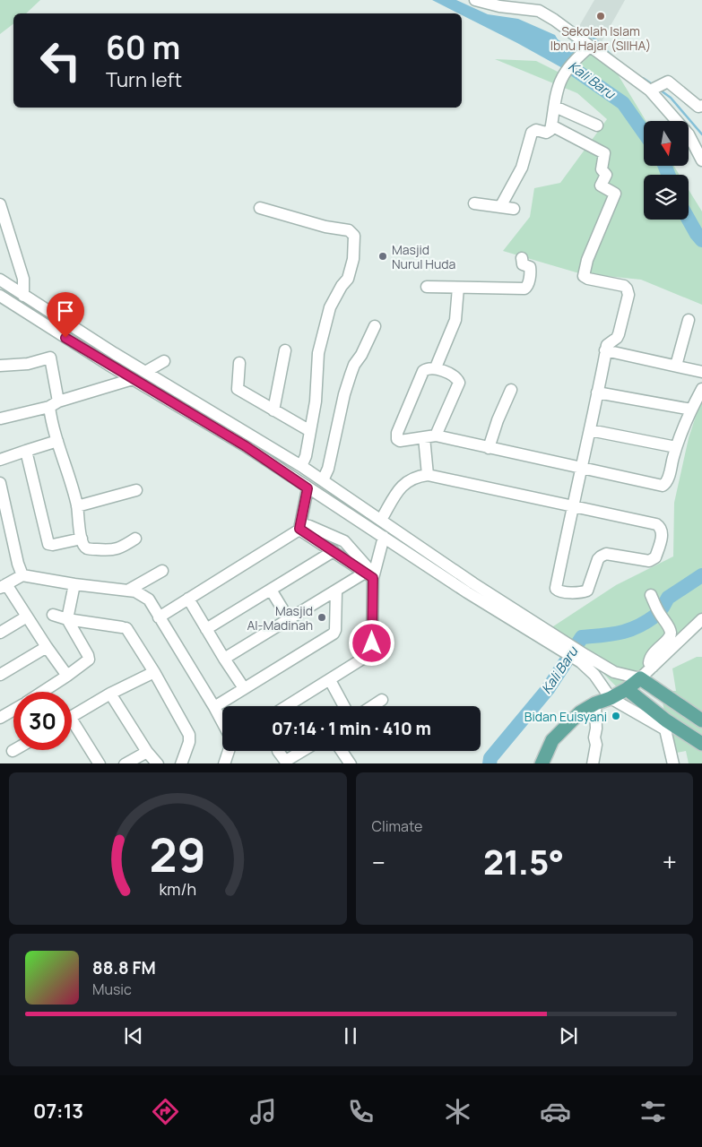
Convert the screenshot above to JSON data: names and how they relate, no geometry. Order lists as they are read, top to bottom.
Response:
{
  "water": ["Kali Baru"],
  "places": [
    "Sekolah Islam Ibnu Hajar (SIIHA)",
    "Masjid Nurul Huda",
    "Masjid Al-Madinah",
    "Bidan Euisyani"
  ],
  "north": "bottom",
  "page": {
    "turn": ["60 m", "Turn left"],
    "limit": "30",
    "trip": "07:14 · 1 min · 410 m",
    "tile": "Climate",
    "heat": ["−", "21.5°", "+"],
    "song": ["88.8 FM", "Music"],
    "tabs": "07:13",
    "gauge": ["29", "km/h"]
  }
}
